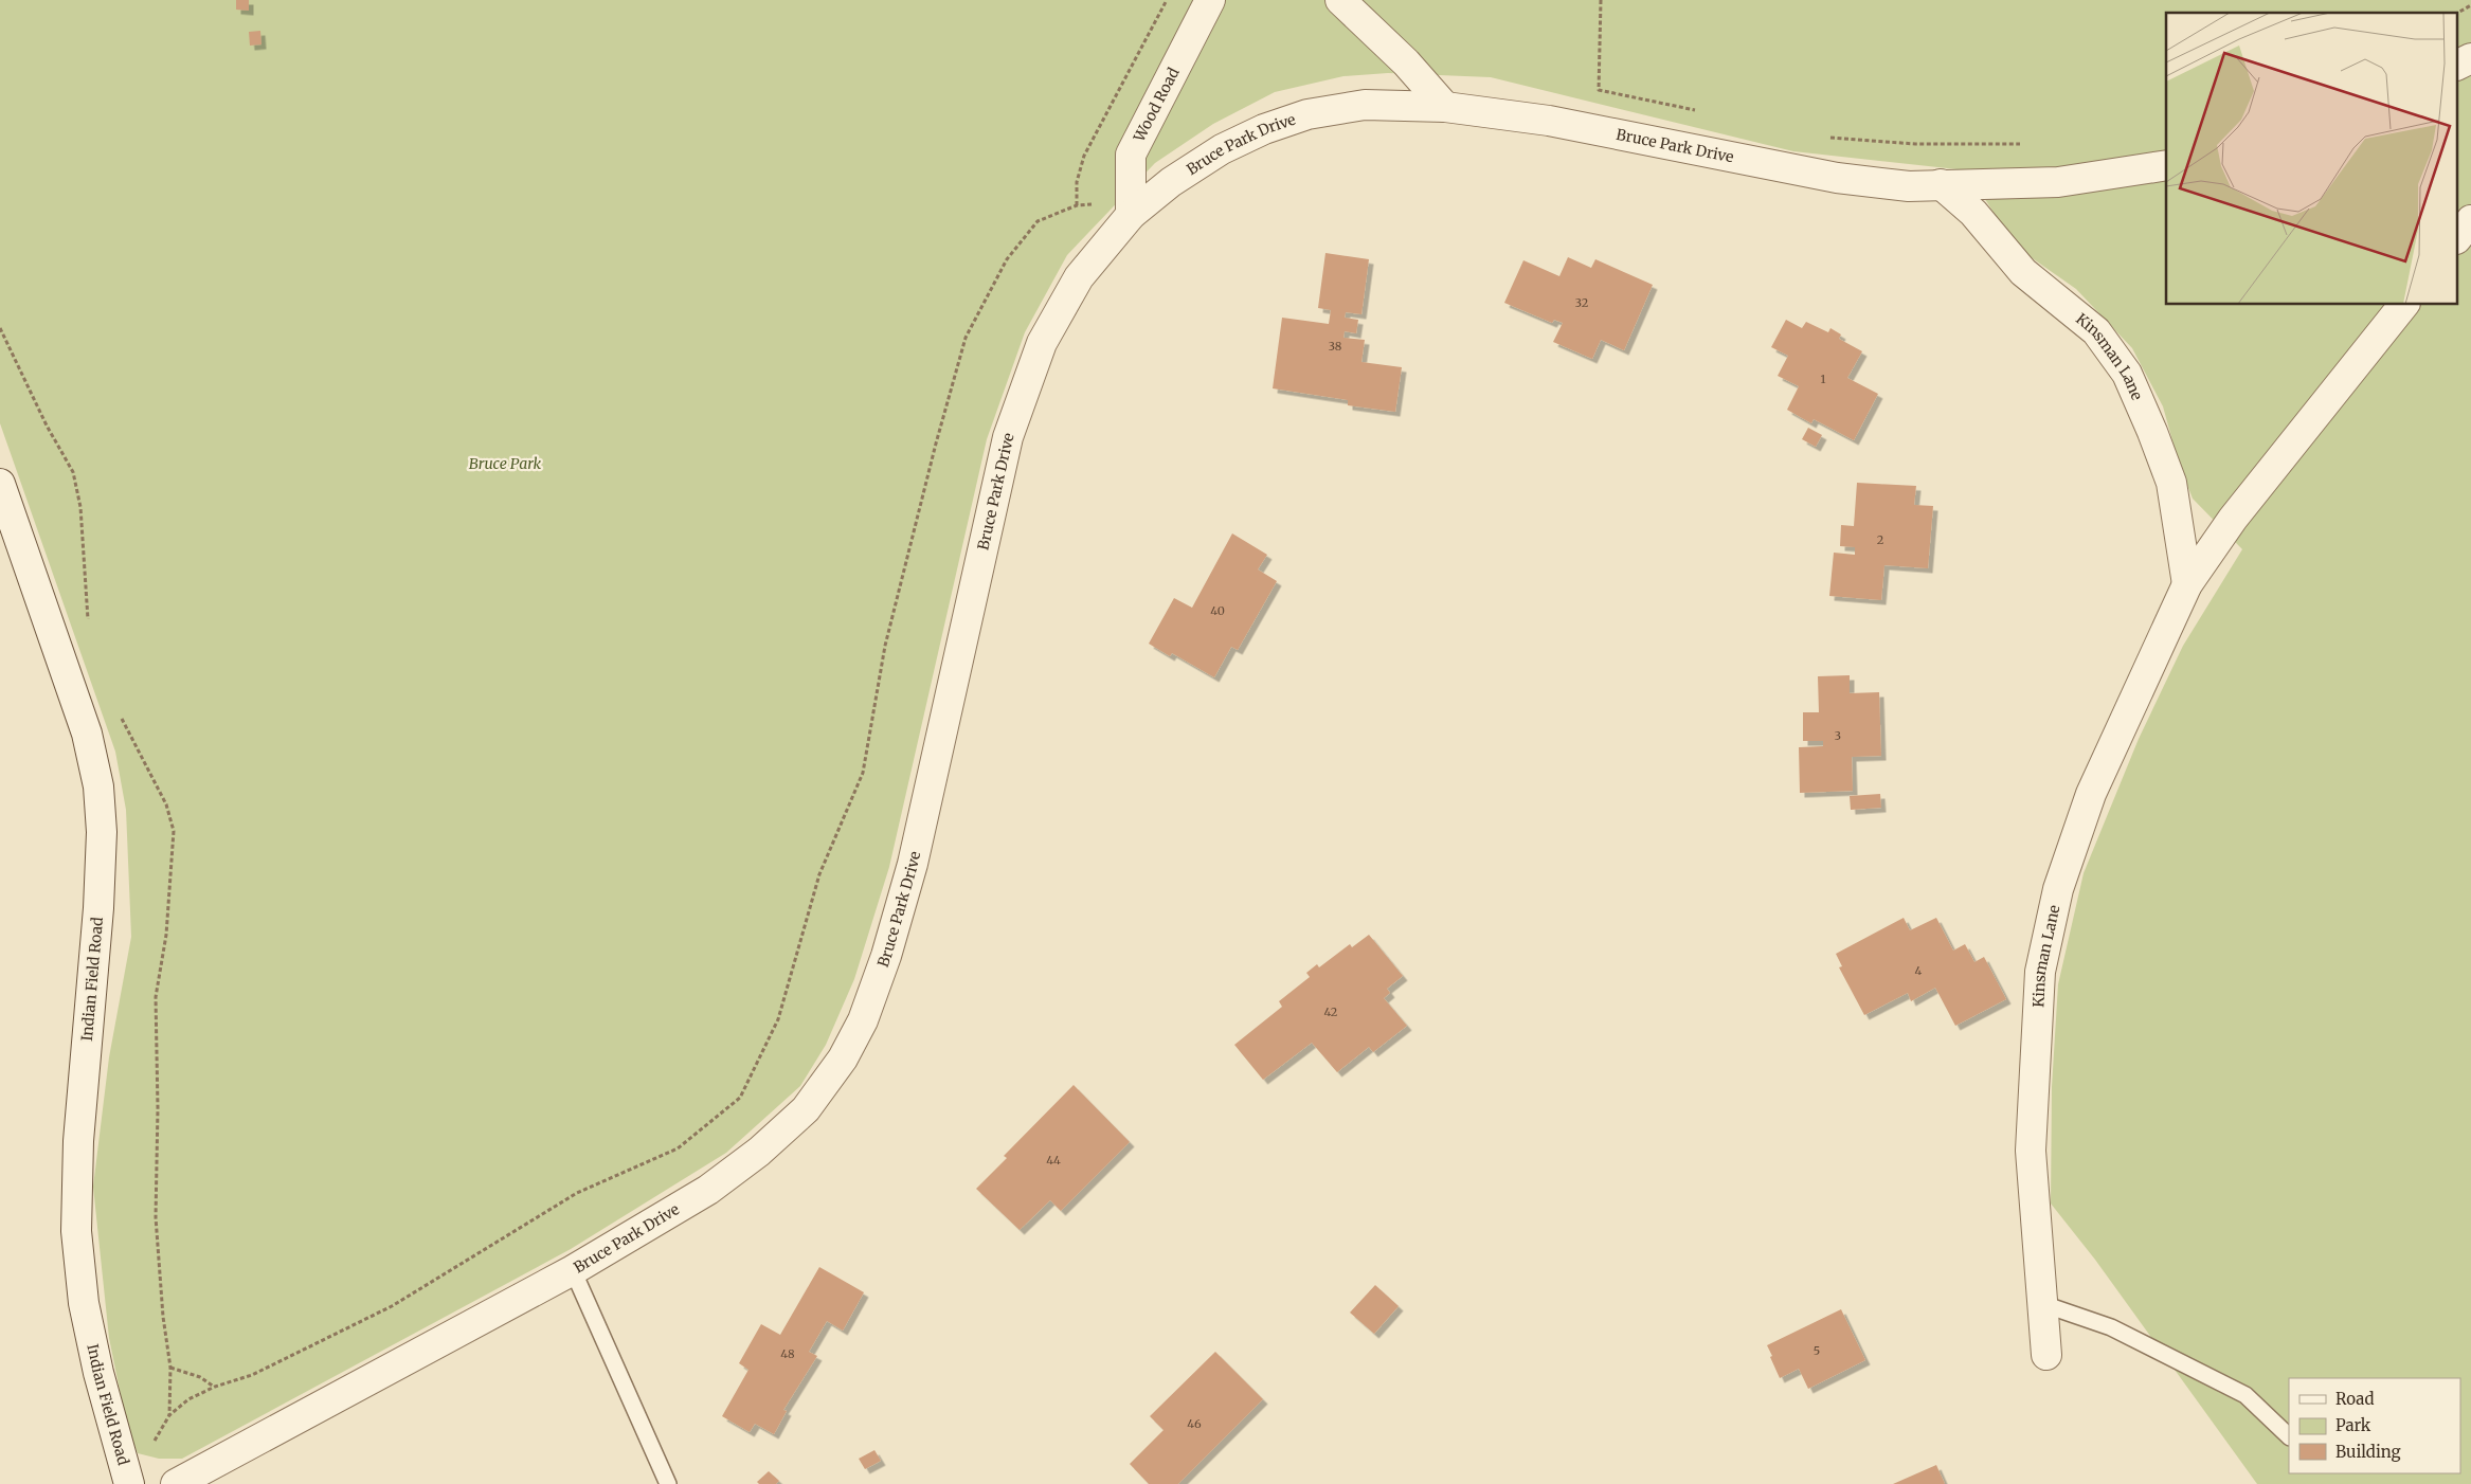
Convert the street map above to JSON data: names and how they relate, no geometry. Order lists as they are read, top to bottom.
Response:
{
  "streets": {
    "street": [
      "Wood Road",
      "Bruce Park Drive",
      "Kinsman Lane",
      "Indian Field Road"
    ]
  },
  "crossings": [
    ["Wood Road", "Bruce Park Drive"],
    ["Bruce Park Drive", "Kinsman Lane"]
  ],
  "parks": ["Bruce Park"],
  "house_numbers": [
    "32",
    "38",
    "1",
    "2",
    "40",
    "3",
    "4",
    "42",
    "44",
    "5",
    "48",
    "46"
  ],
  "legend": ["Road", "Park", "Building"]
}
